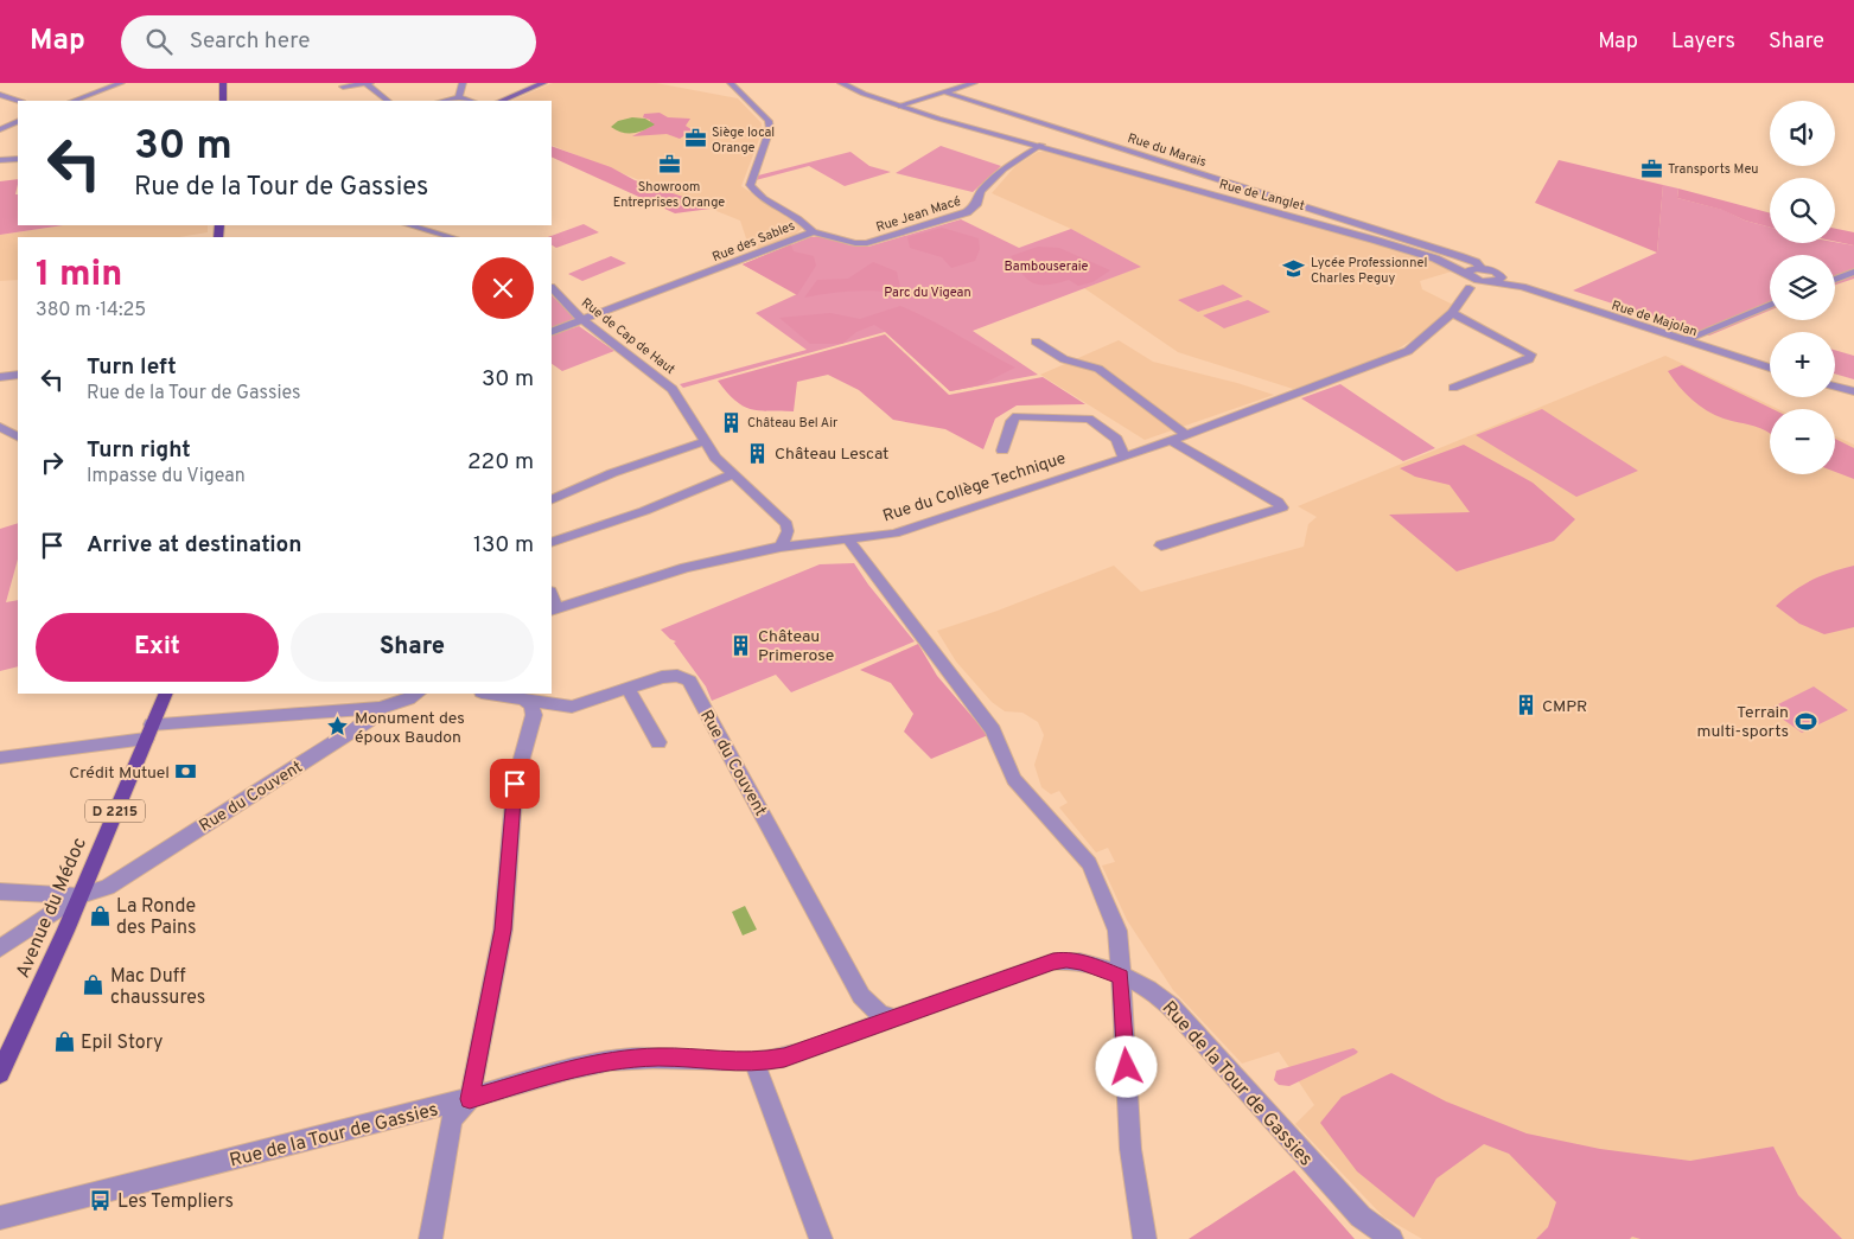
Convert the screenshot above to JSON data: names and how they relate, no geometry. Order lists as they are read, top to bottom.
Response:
{
  "streets": {
    "main road": ["D 2215", "Avenue du Médoc"],
    "street": [
      "Rue du Marais",
      "Rue de Langlet",
      "Rue Jean Macé",
      "Rue des Sables",
      "Rue de Majolan",
      "Rue de Cap de Haut",
      "Rue du Collège Technique",
      "Rue du Couvent",
      "Rue de la Tour de Gassies"
    ]
  },
  "crossings": [
    ["Rue du Marais", "Rue de Langlet"],
    ["Rue de Langlet", "Rue Jean Macé"],
    ["Rue de Langlet", "Rue de Majolan"],
    ["Rue Jean Macé", "Rue des Sables"],
    ["Rue des Sables", "Rue de Cap de Haut"],
    ["Rue de Cap de Haut", "Rue du Collège Technique"],
    ["Rue du Couvent", "Avenue du Médoc"],
    ["Rue du Couvent", "Rue de la Tour de Gassies"]
  ],
  "parks": ["Bambouseraie", "Parc du Vigean"],
  "places": {
    "office": ["Siège local Orange", "Showroom Entreprises Orange", "Transports Meu"],
    "school or university": ["Lycée Professionnel Charles Peguy"],
    "building": [
      "Château Bel Air",
      "Château Lescat",
      "Château Primerose",
      "CMPR"
    ],
    "sports": ["Terrain multi-sports"],
    "place": ["Monument des époux Baudon"],
    "bank": ["Crédit Mutuel"],
    "shop": ["La Ronde des Pains", "Mac Duff chaussures", "Epil Story"],
    "bus stop": ["Les Templiers"]
  },
  "page": {
    "header": "Map",
    "search": "Search here",
    "nav": ["Map", "Layers", "Share"],
    "map_buttons": ["+", "−"],
    "turn": ["30 m", "Rue de la Tour de Gassies"],
    "heading": ["1 min", "380 m · 14:25"],
    "list": [
      {
        "name": "Turn left",
        "note": "Rue de la Tour de Gassies",
        "value": "30 m"
      },
      {
        "name": "Turn right",
        "note": "Impasse du Vigean",
        "value": "220 m"
      },
      {
        "name": "Arrive at destination",
        "value": "130 m"
      }
    ],
    "buttons": ["Exit", "Share"]
  }
}
